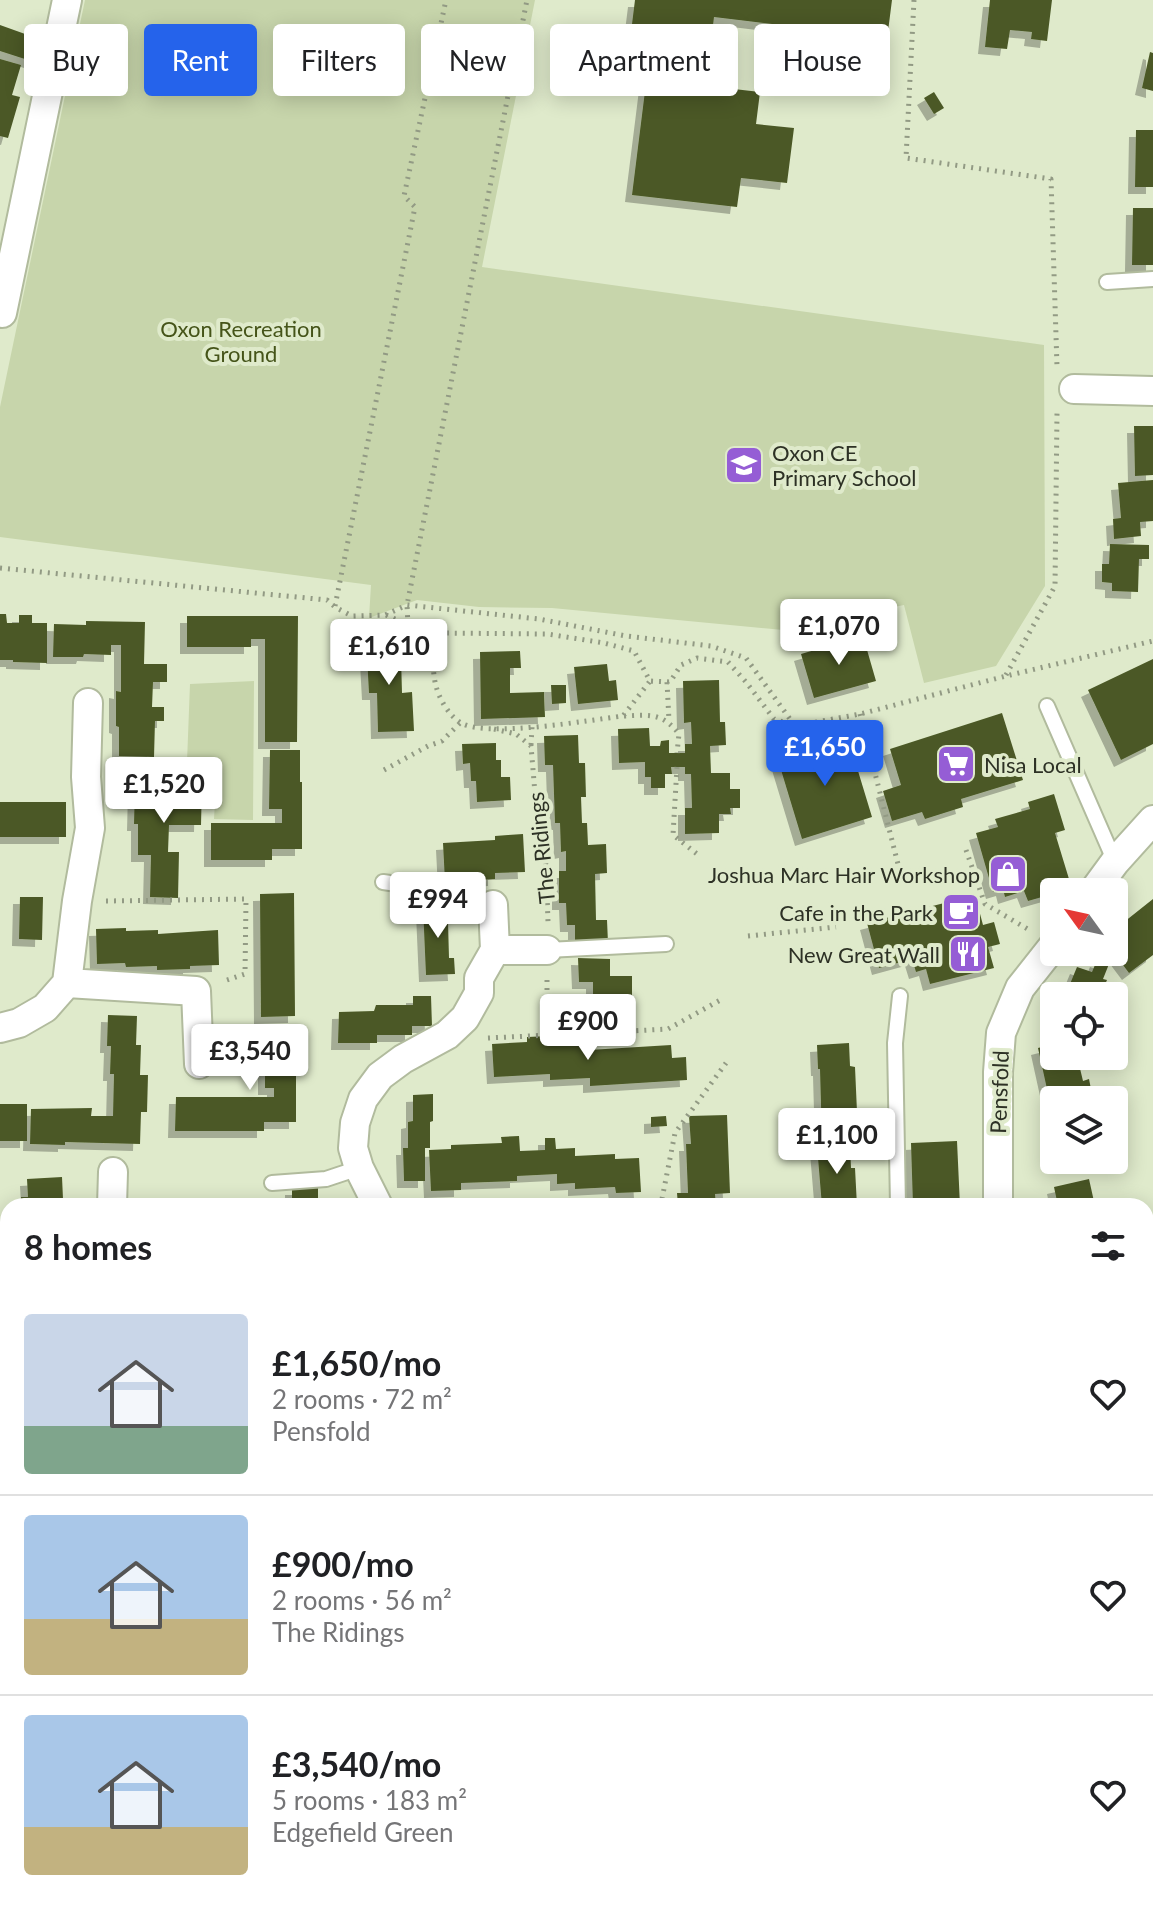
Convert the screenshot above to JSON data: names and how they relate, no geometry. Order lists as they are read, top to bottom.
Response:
{
  "streets": {
    "street": ["Pensfold"],
    "path": ["The Ridings"]
  },
  "parks": ["Oxon Recreation Ground"],
  "places": {
    "school or university": ["Oxon CE Primary School"],
    "supermarket": ["Nisa Local"],
    "shop": ["Joshua Marc Hair Workshop"],
    "cafe": ["Cafe in the Park"],
    "restaurant": ["New Great Wall"]
  },
  "north": "top left",
  "page": {
    "chip": [
      "Buy",
      "Rent",
      "Filters",
      "New",
      "Apartment",
      "House"
    ],
    "price": [
      "£1,070",
      "£1,610",
      "£1,650",
      "£1,520",
      "£994",
      "£900",
      "£3,540",
      "£1,100"
    ],
    "heading": "8 homes",
    "list": [
      {
        "name": "£1,650/mo",
        "note": "2 rooms · 72 m² · Pensfold"
      },
      {
        "name": "£900/mo",
        "note": "2 rooms · 56 m² · The Ridings"
      },
      {
        "name": "£3,540/mo",
        "note": "5 rooms · 183 m² · Edgefield Green"
      }
    ]
  }
}
